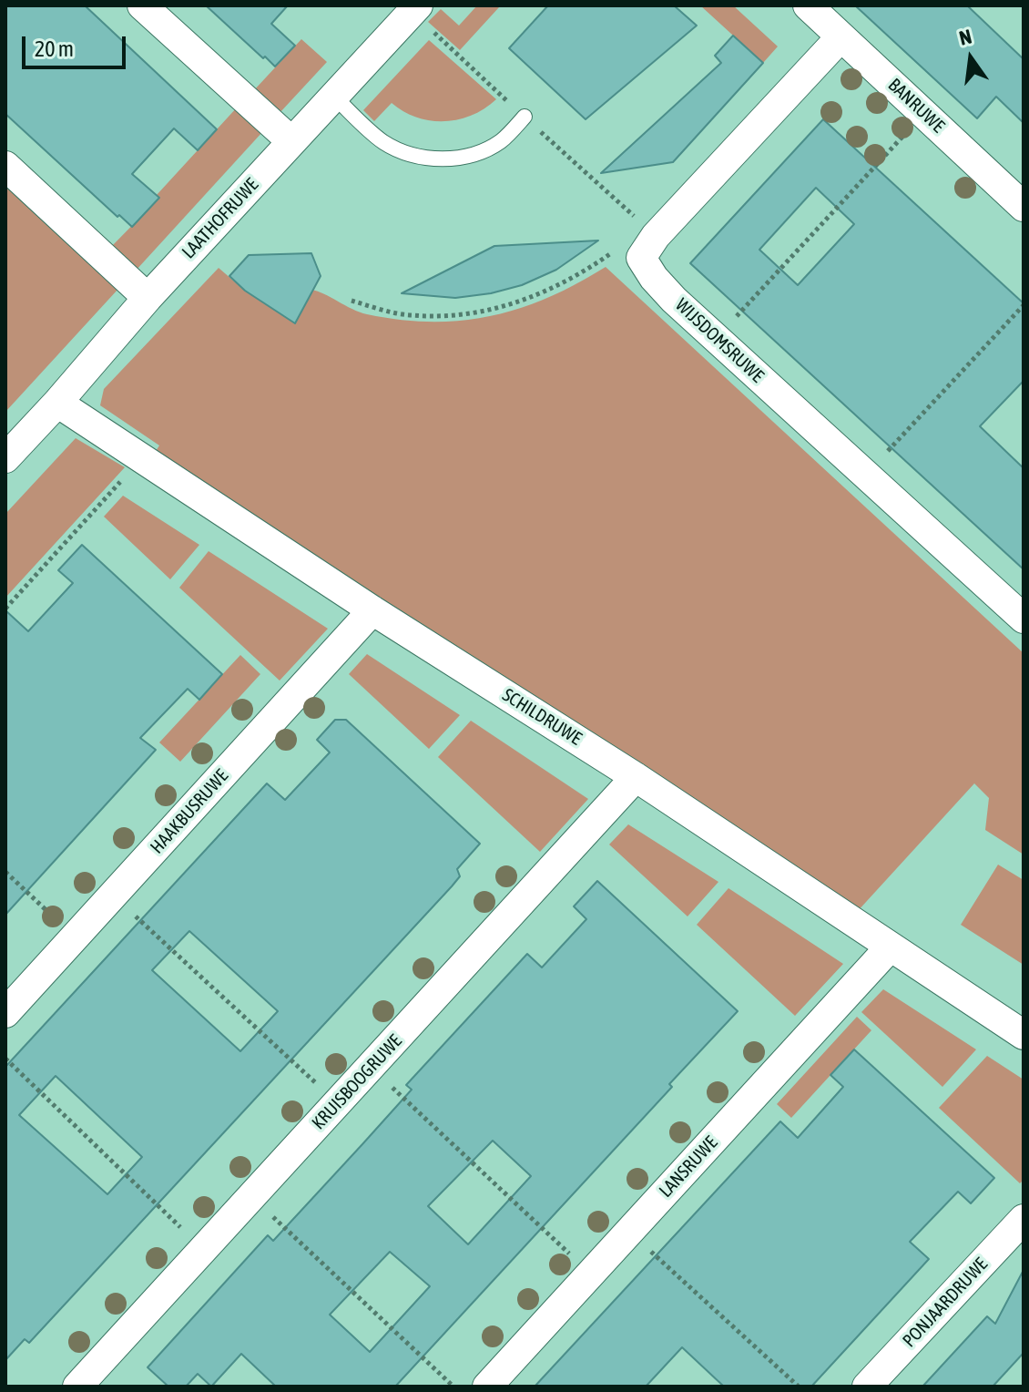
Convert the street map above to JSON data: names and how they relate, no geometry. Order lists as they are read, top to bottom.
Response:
{
  "streets": {
    "street": [
      "BANRUWE",
      "LAATHOFRUWE",
      "WIJSDOMSRUWE",
      "SCHILDRUWE",
      "HAAKBUSRUWE",
      "KRUISBOOGRUWE",
      "LANSRUWE",
      "PONJAARDRUWE"
    ]
  },
  "crossings": [
    ["LAATHOFRUWE", "SCHILDRUWE"],
    ["SCHILDRUWE", "HAAKBUSRUWE"],
    ["SCHILDRUWE", "KRUISBOOGRUWE"],
    ["SCHILDRUWE", "LANSRUWE"]
  ],
  "scale_bar": "20 m",
  "north": "top"
}
